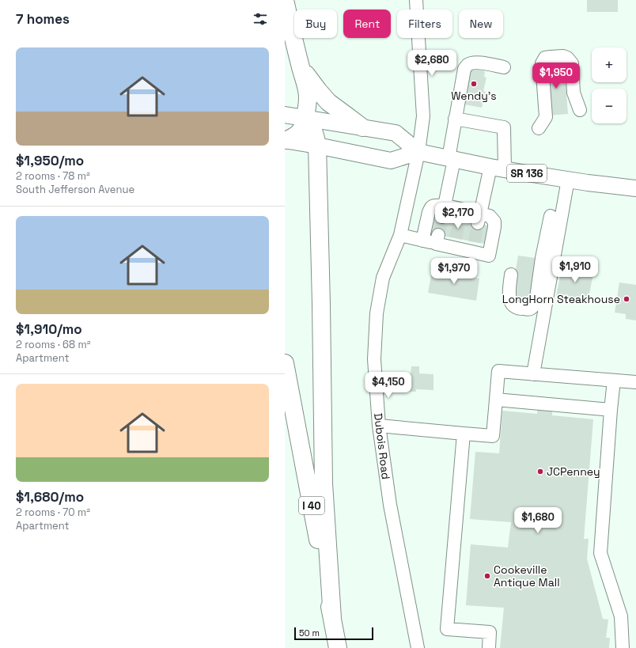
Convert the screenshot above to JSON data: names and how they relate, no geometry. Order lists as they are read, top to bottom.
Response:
{
  "streets": {
    "highway": ["I 40"],
    "main road": ["SR 136"],
    "street": ["Dubois Road"]
  },
  "crossings": [
    ["SR 136", "Dubois Road"]
  ],
  "places": [
    "Wendy's",
    "LongHorn Steakhouse",
    "JCPenney",
    "Cookeville Antique Mall"
  ],
  "scale_bar": "50 m",
  "page": {
    "heading": "7 homes",
    "chip": [
      "Buy",
      "Rent",
      "Filters",
      "New"
    ],
    "list": [
      {
        "name": "$1,950/mo",
        "note": "2 rooms · 78 m² · South Jefferson Avenue"
      },
      {
        "name": "$1,910/mo",
        "note": "2 rooms · 68 m² · Apartment"
      },
      {
        "name": "$1,680/mo",
        "note": "2 rooms · 70 m² · Apartment"
      }
    ],
    "map_buttons": ["+", "−"],
    "price": [
      "$2,680",
      "$1,950",
      "$2,170",
      "$1,910",
      "$1,970",
      "$4,150",
      "$1,680"
    ],
    "scale": "50 m"
  }
}
